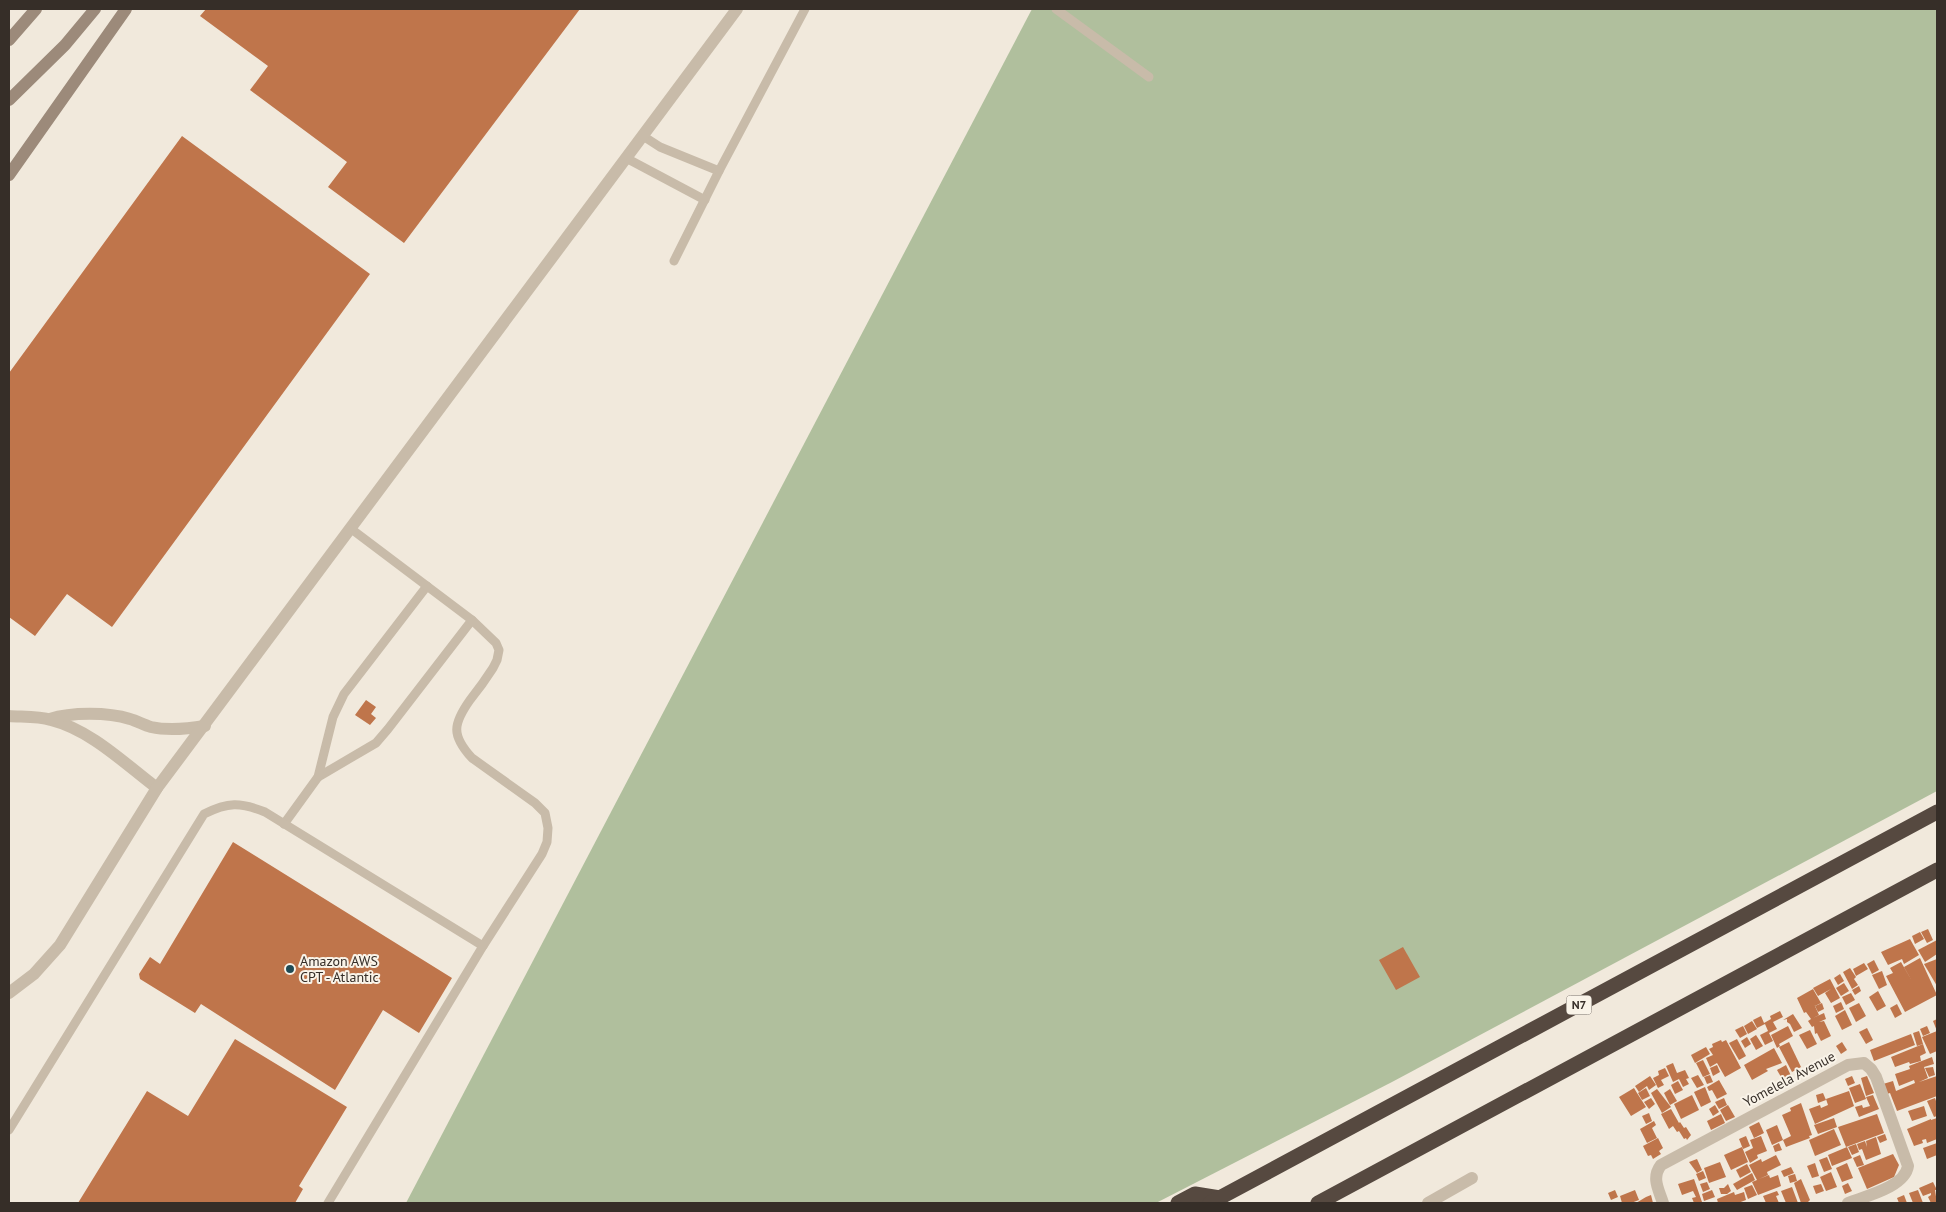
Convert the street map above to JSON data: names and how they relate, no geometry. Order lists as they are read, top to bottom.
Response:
{
  "streets": {
    "highway": ["N7"],
    "street": ["Yomelela Avenue"]
  },
  "places": ["Amazon AWS CPT - Atlantic"]
}
